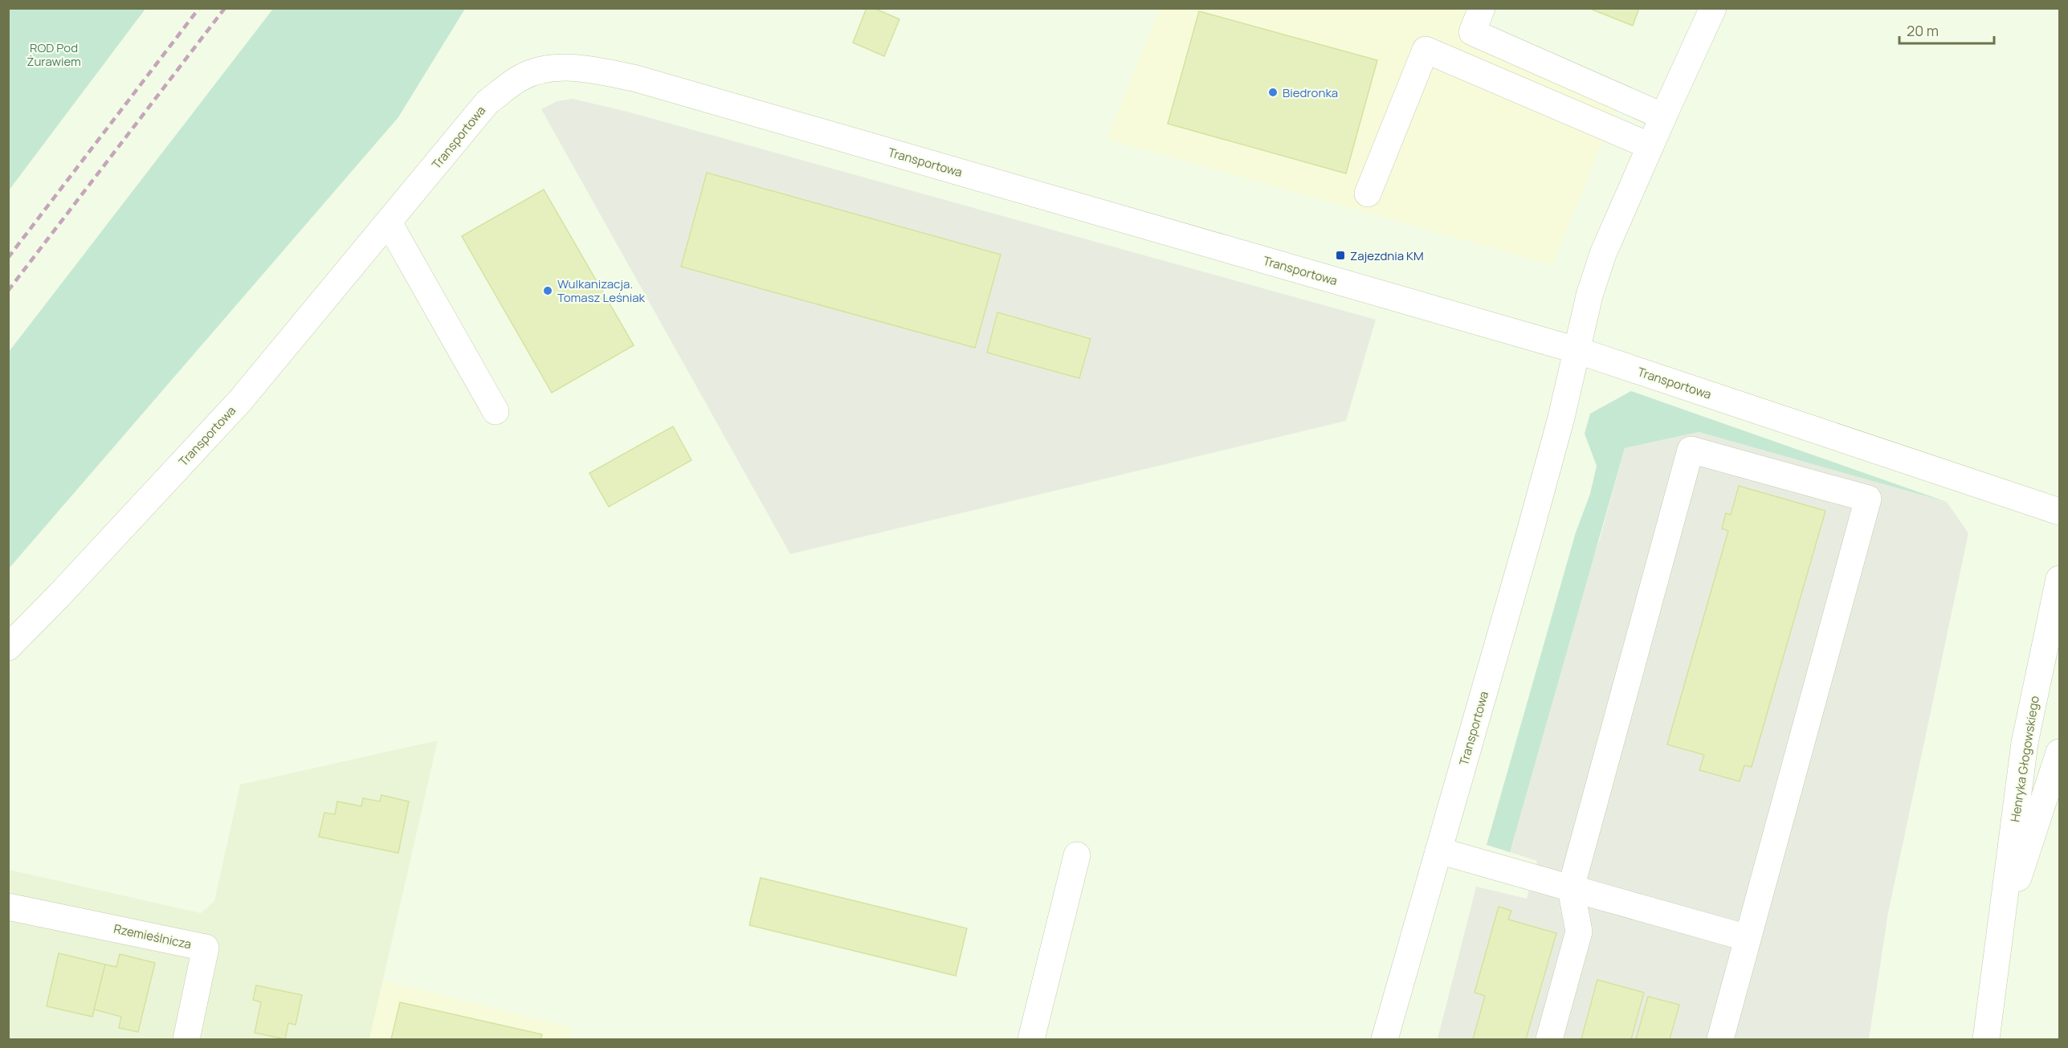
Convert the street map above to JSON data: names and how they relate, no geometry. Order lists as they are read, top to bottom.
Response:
{
  "streets": {
    "street": ["Transportowa", "Henryka Głogowskiego", "Rzemieślnicza"]
  },
  "parks": ["ROD Pod Żurawiem"],
  "places": {
    "other": ["Biedronka", "Wulkanizacja. Tomasz Leśniak"],
    "transit": ["Zajezdnia KM"]
  },
  "scale_bar": "20 m"
}
